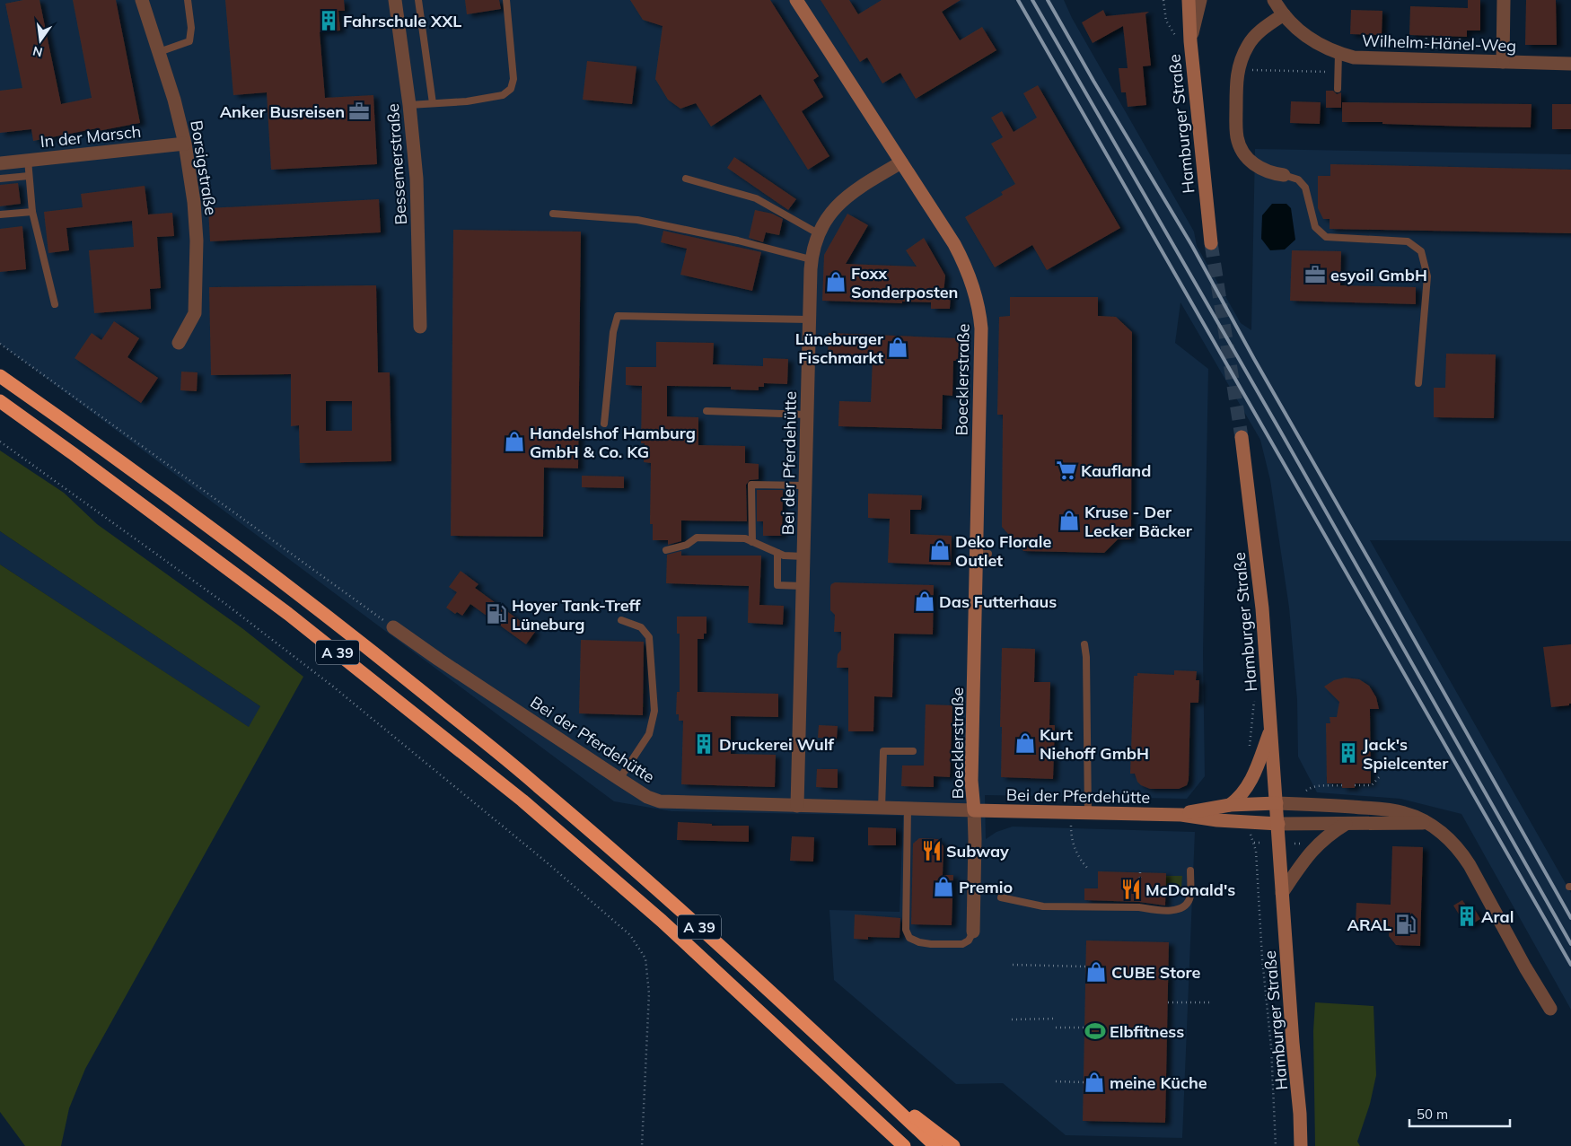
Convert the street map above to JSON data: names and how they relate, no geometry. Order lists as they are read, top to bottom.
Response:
{
  "streets": {
    "highway": ["A 39"],
    "street": [
      "Wilhelm-Hänel-Weg",
      "Hamburger Straße",
      "In der Marsch",
      "Bessemerstraße",
      "Borsigstraße",
      "Boecklerstraße",
      "Bei der Pferdehütte"
    ]
  },
  "crossings": [
    ["Hamburger Straße", "Bei der Pferdehütte"],
    ["In der Marsch", "Borsigstraße"],
    ["Boecklerstraße", "Bei der Pferdehütte"]
  ],
  "places": {
    "building": [
      "Fahrschule XXL",
      "Druckerei Wulf",
      "Jack's Spielcenter",
      "Aral"
    ],
    "office": ["Anker Busreisen", "esyoil GmbH"],
    "shop": [
      "Foxx Sonderposten",
      "Lüneburger Fischmarkt",
      "Handelshof Hamburg GmbH & Co. KG",
      "Kruse - Der Lecker Bäcker",
      "Deko Florale Outlet",
      "Das Futterhaus",
      "Kurt Niehoff GmbH",
      "Premio",
      "CUBE Store",
      "meine Küche"
    ],
    "supermarket": ["Kaufland"],
    "fuel station": ["Hoyer Tank-Treff Lüneburg", "ARAL"],
    "restaurant": ["Subway", "McDonald's"],
    "sports": ["Elbfitness"]
  },
  "scale_bar": "50 m",
  "north": "bottom"
}
